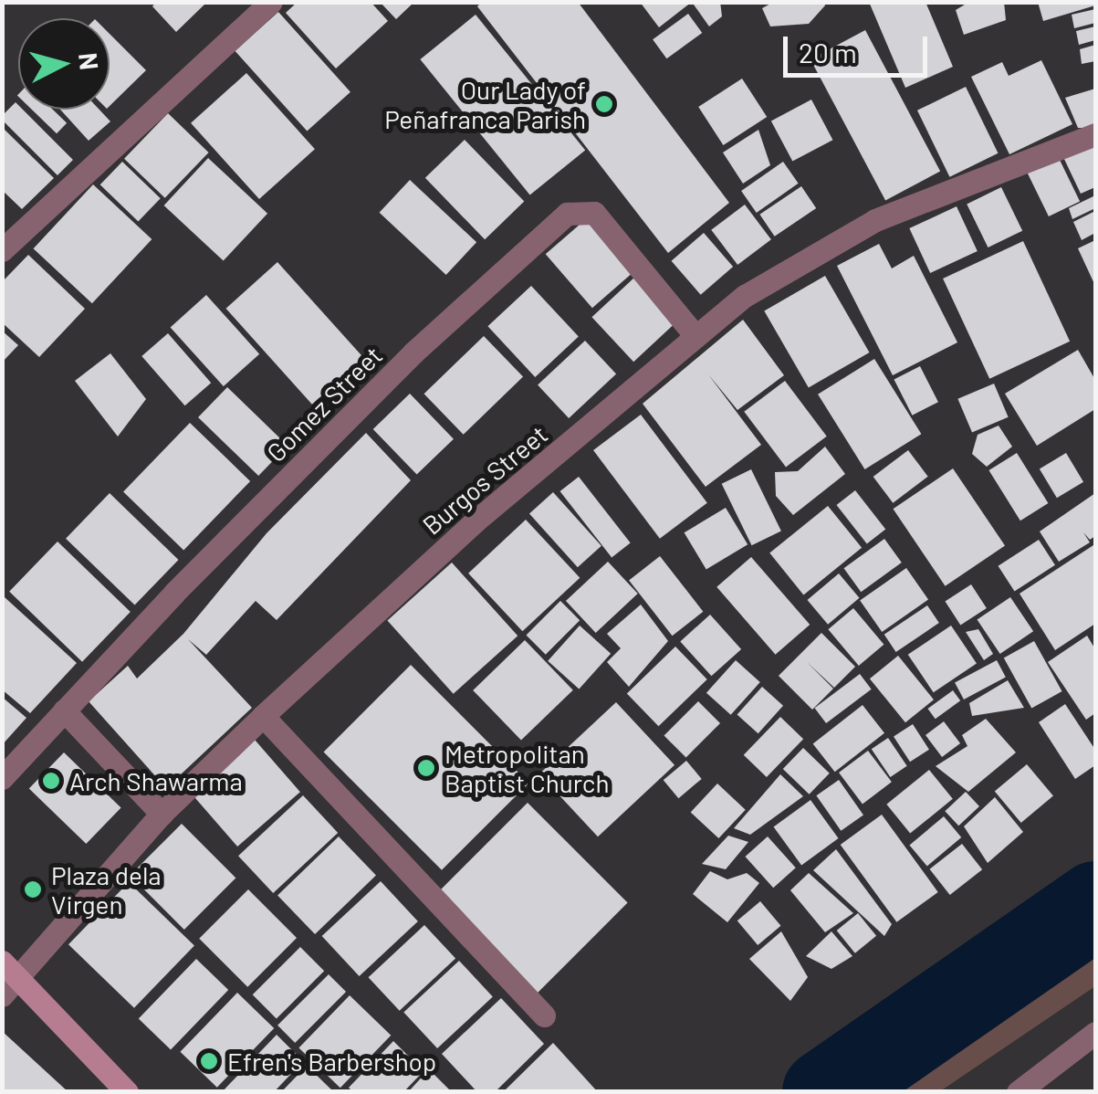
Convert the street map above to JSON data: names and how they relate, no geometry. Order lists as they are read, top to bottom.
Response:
{
  "streets": {
    "street": ["Gomez Street", "Burgos Street"]
  },
  "crossings": [
    ["Gomez Street", "Burgos Street"]
  ],
  "places": [
    "Our Lady of Peñafranca Parish",
    "Metropolitan Baptist Church",
    "Arch Shawarma",
    "Plaza dela Virgen",
    "Efren's Barbershop"
  ],
  "scale_bar": "20 m",
  "north": "right"
}
